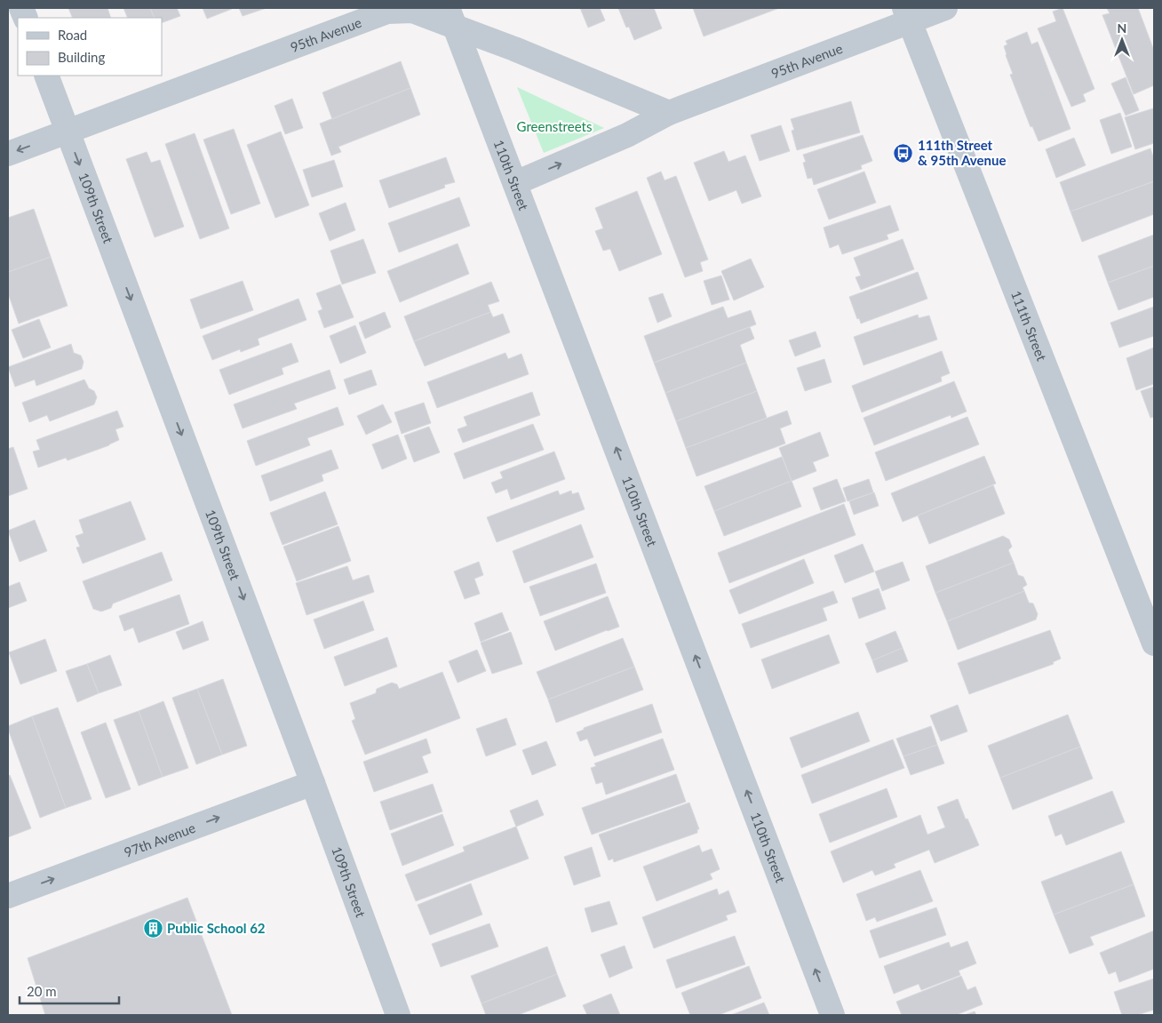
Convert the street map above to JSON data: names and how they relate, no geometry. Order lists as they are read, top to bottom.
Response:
{
  "streets": {
    "street": [
      "95th Avenue",
      "110th Street",
      "109th Street",
      "111th Street",
      "97th Avenue"
    ]
  },
  "crossings": [
    ["95th Avenue", "110th Street"],
    ["95th Avenue", "109th Street"],
    ["95th Avenue", "111th Street"],
    ["109th Street", "97th Avenue"]
  ],
  "one_way": ["110th Street", "109th Street", "97th Avenue"],
  "parks": ["Greenstreets"],
  "places": {
    "bus stop": ["111th Street & 95th Avenue"],
    "building": ["Public School 62"]
  },
  "legend": ["Road", "Building"],
  "scale_bar": "20 m",
  "north": "top"
}
